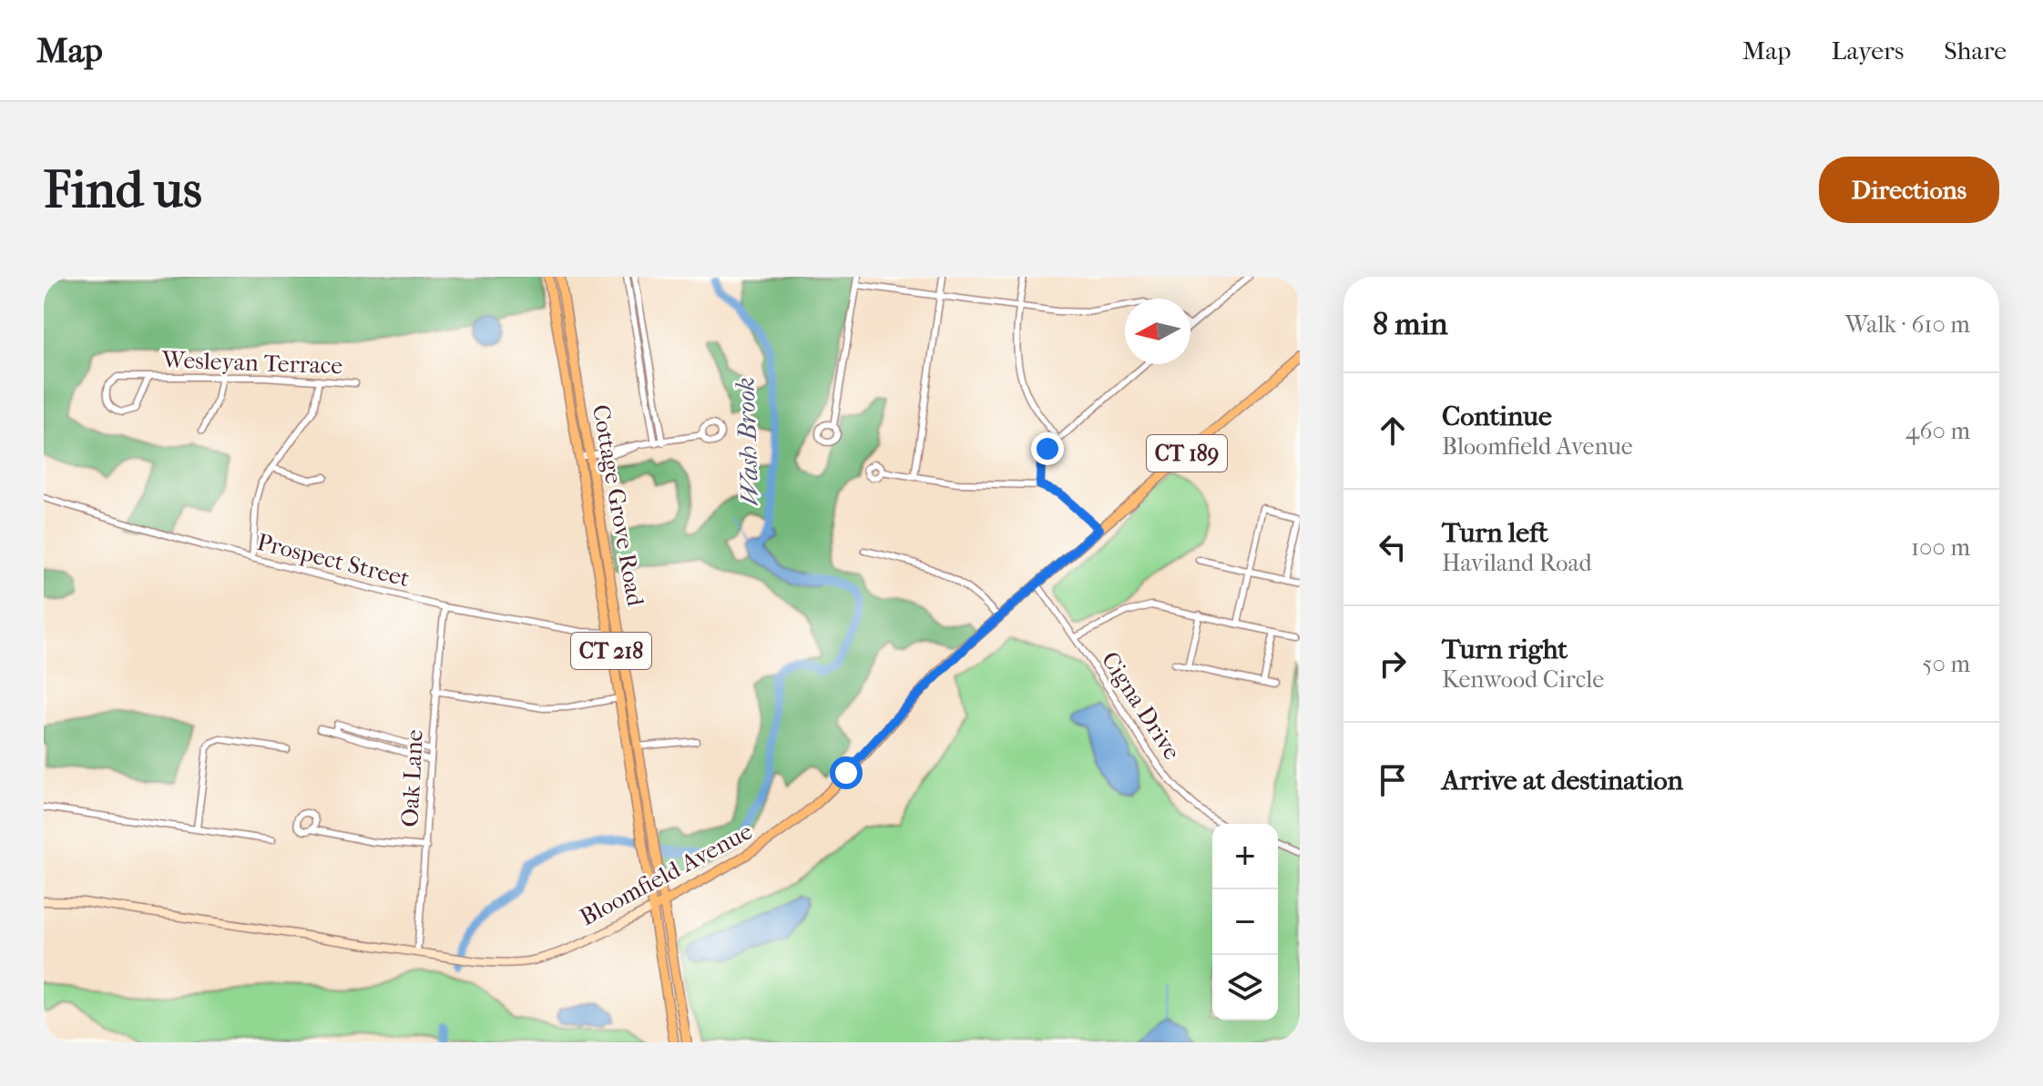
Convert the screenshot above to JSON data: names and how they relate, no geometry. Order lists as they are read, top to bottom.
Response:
{
  "streets": {
    "main road": [
      "CT 189",
      "Cottage Grove Road",
      "CT 218",
      "Bloomfield Avenue"
    ],
    "street": [
      "Wesleyan Terrace",
      "Prospect Street",
      "Cigna Drive",
      "Oak Lane"
    ]
  },
  "crossings": [
    ["Cottage Grove Road", "Prospect Street"],
    ["Cottage Grove Road", "Bloomfield Avenue"],
    ["Prospect Street", "Oak Lane"],
    ["Cigna Drive", "Bloomfield Avenue"],
    ["Oak Lane", "Bloomfield Avenue"]
  ],
  "water": ["Wash Brook"],
  "north": "left",
  "page": {
    "header": "Map",
    "nav": ["Map", "Layers", "Share"],
    "buttons": "Directions",
    "title": "Find us",
    "heading": ["8 min", "Walk · 610 m"],
    "list": [
      ["Continue", "Bloomfield Avenue", "460 m"],
      ["Turn left", "Haviland Road", "100 m"],
      ["Turn right", "Kenwood Circle", "50 m"],
      "Arrive at destination"
    ],
    "map_buttons": ["+", "−"]
  }
}
